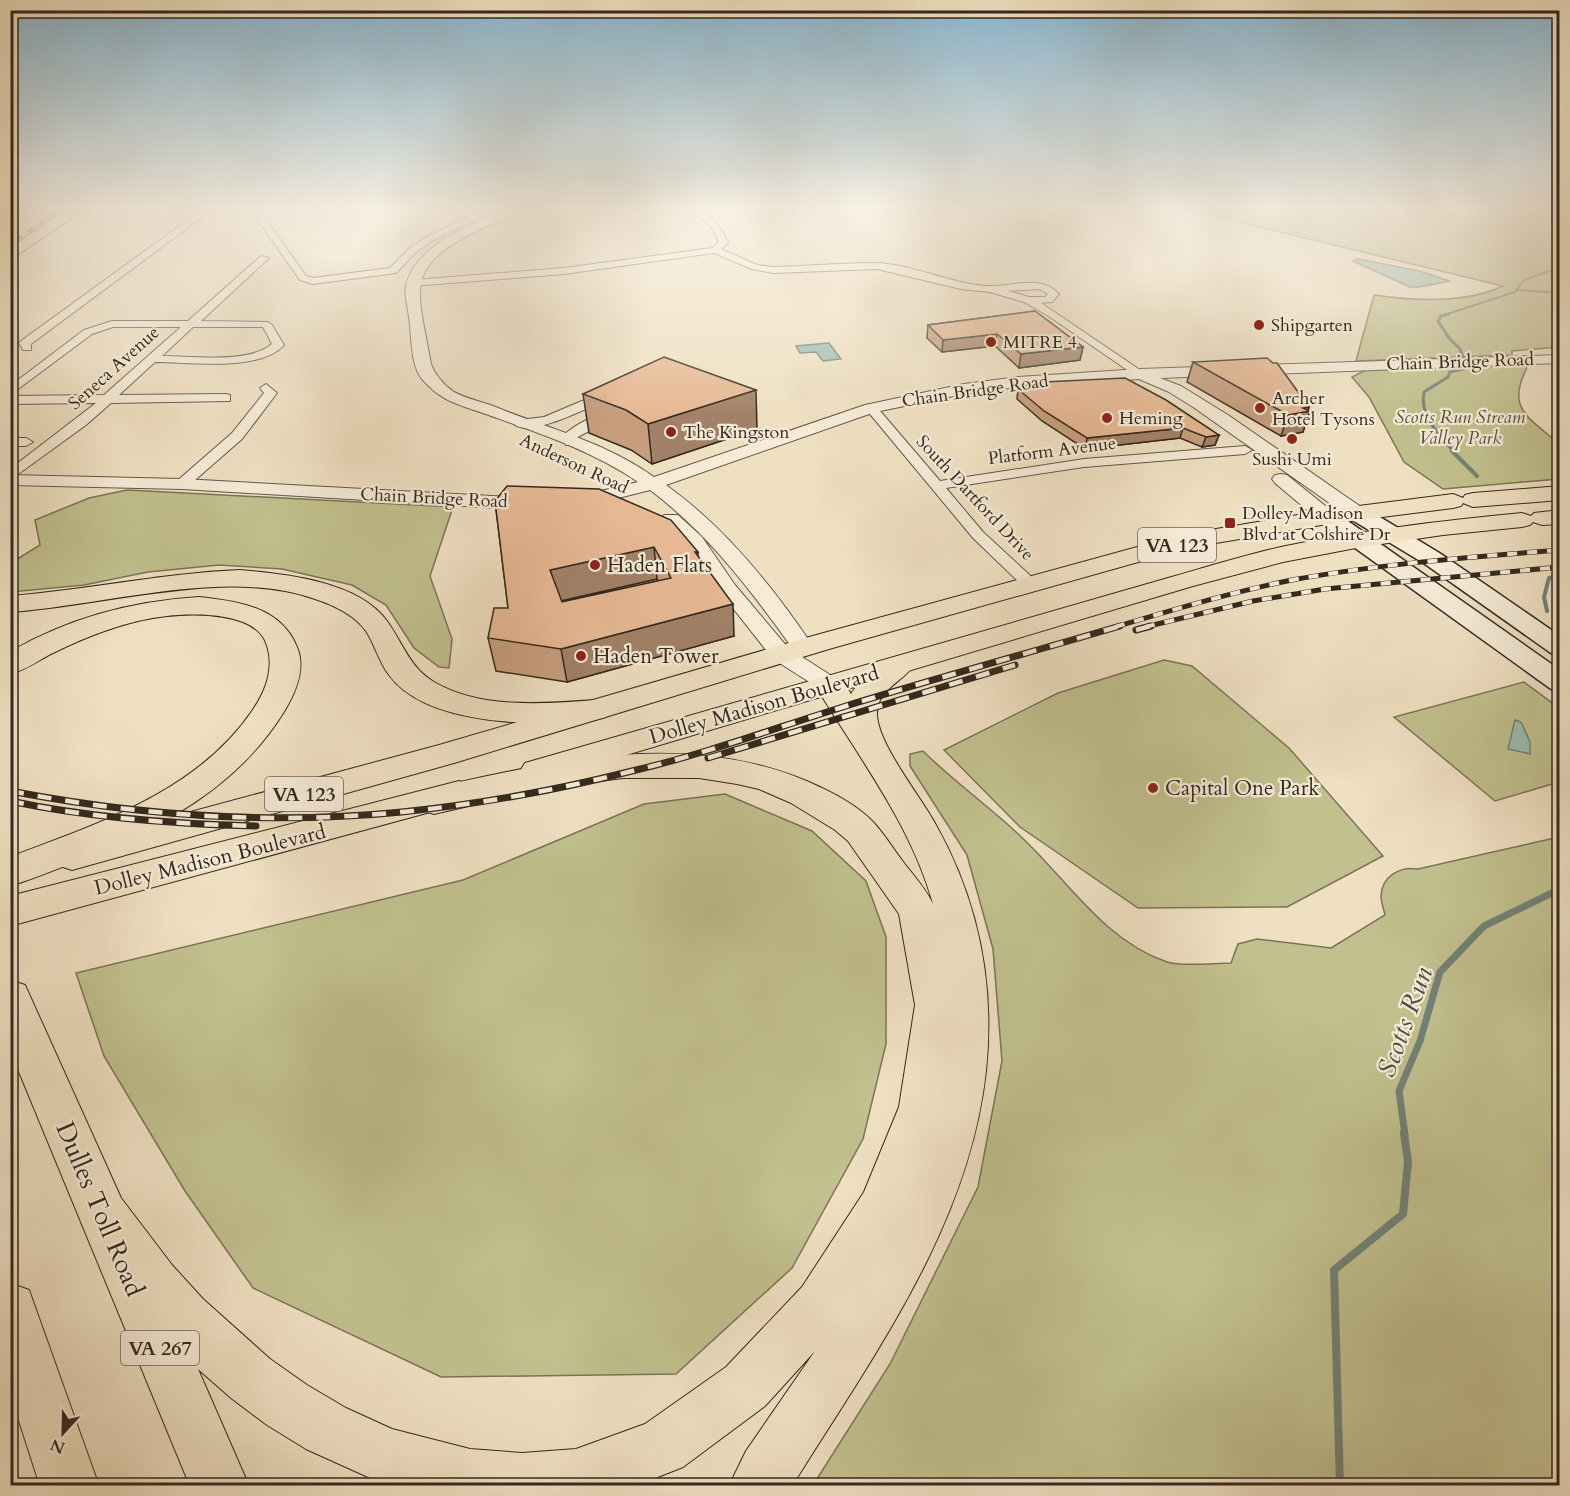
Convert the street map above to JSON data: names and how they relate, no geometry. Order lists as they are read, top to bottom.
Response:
{
  "streets": {
    "highway": ["Dulles Toll Road", "VA 267"],
    "main road": ["VA 123", "Dolley Madison Boulevard"],
    "street": [
      "Chain Bridge Road",
      "Seneca Avenue",
      "Platform Avenue",
      "Anderson Road",
      "South Dartford Drive"
    ]
  },
  "crossings": [
    ["Chain Bridge Road", "Seneca Avenue"],
    ["Chain Bridge Road", "Anderson Road"],
    ["Chain Bridge Road", "South Dartford Drive"],
    ["Platform Avenue", "South Dartford Drive"],
    ["Anderson Road", "Dolley Madison Boulevard"],
    ["South Dartford Drive", "Dolley Madison Boulevard"]
  ],
  "water": ["Scotts Run"],
  "parks": ["Scotts Run Stream Valley Park"],
  "places": {
    "other": [
      "Shipgarten",
      "MITRE 4",
      "Archer Hotel Tysons",
      "Heming",
      "The Kingston",
      "Sushi Umi",
      "Haden Flats",
      "Haden Tower",
      "Capital One Park"
    ],
    "transit": ["Dolley Madison Blvd at Colshire Dr"]
  },
  "north": "bottom"
}
